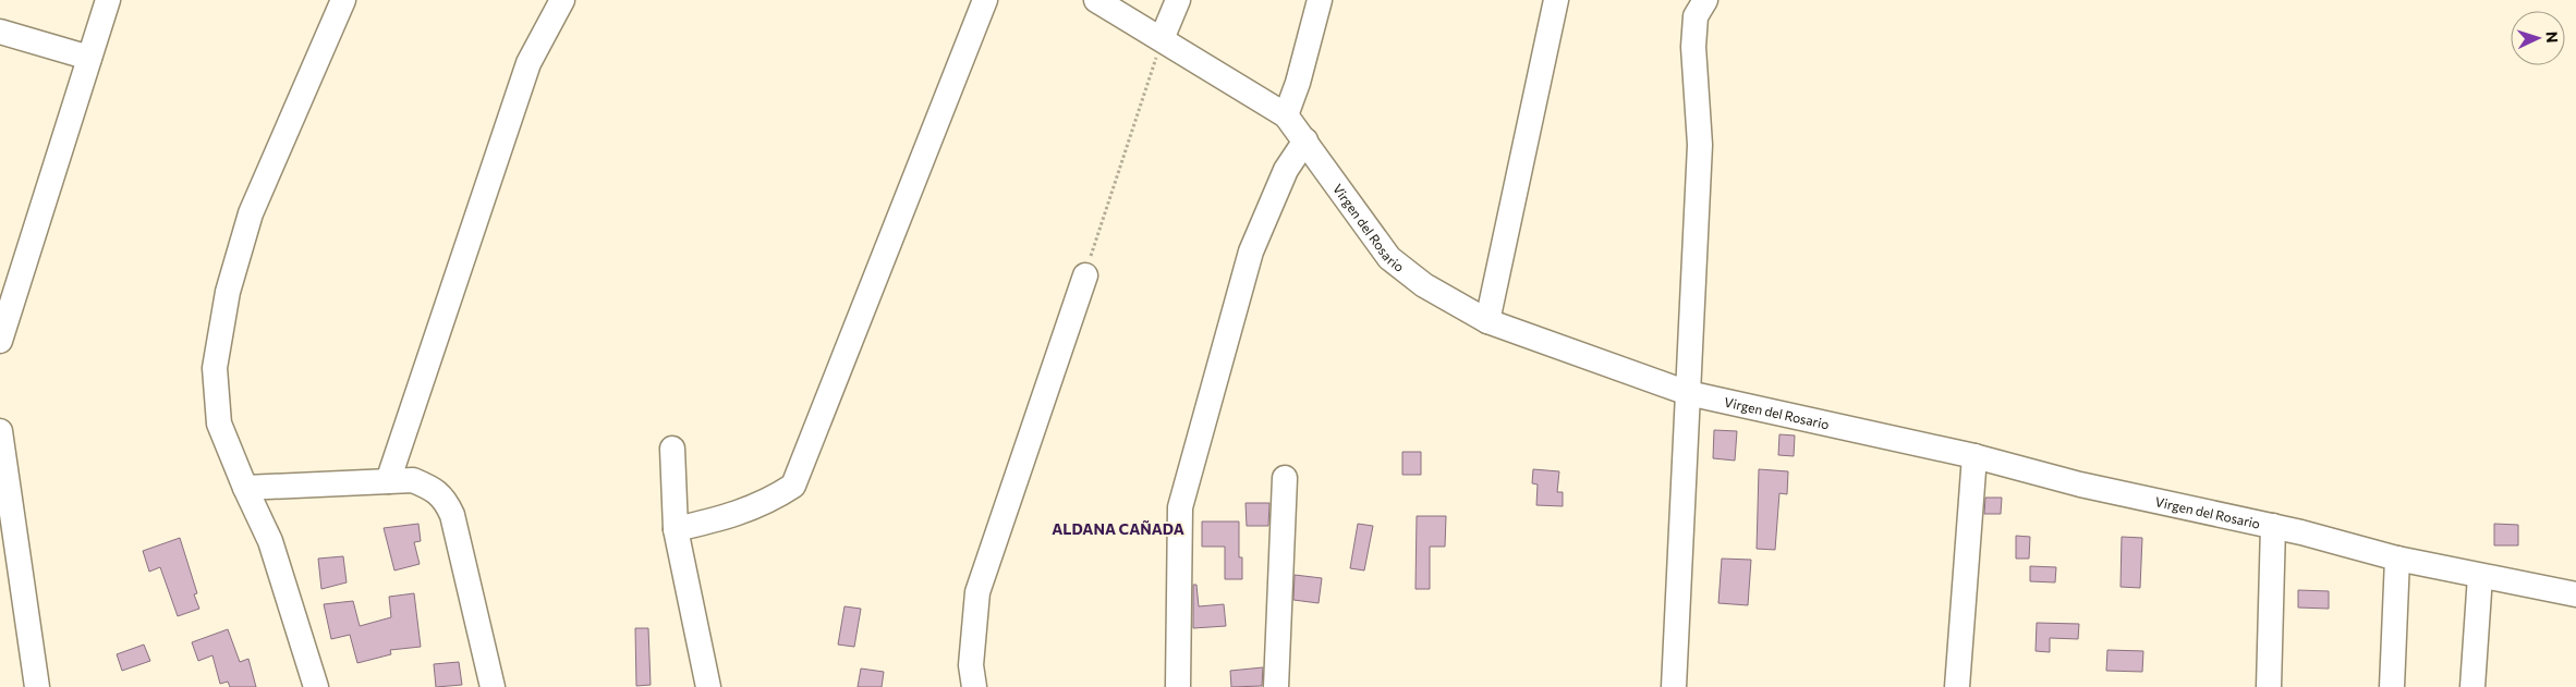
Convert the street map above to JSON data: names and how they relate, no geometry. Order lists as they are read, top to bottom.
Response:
{
  "streets": {
    "street": ["Virgen del Rosario"]
  },
  "districts": ["ALDANA CAÑADA"],
  "north": "right"
}
